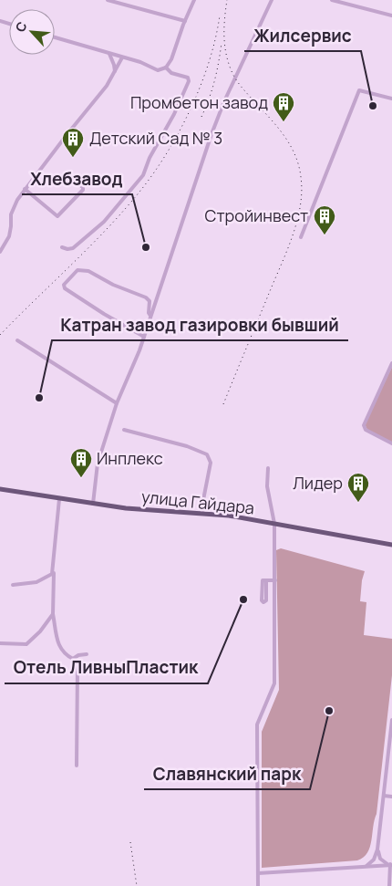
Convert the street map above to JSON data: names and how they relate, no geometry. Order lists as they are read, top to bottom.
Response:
{
  "streets": {
    "main road": ["улица Гайдара"]
  },
  "places": {
    "other": [
      "Жилсервис",
      "Хлебзавод",
      "Катран завод газировки бывший",
      "Отель ЛивныПластик",
      "Славянский парк"
    ],
    "building": [
      "Промбетон завод",
      "Детский Сад № 3",
      "Стройинвест",
      "Инплекс",
      "Лидер"
    ]
  },
  "north": "top left"
}
